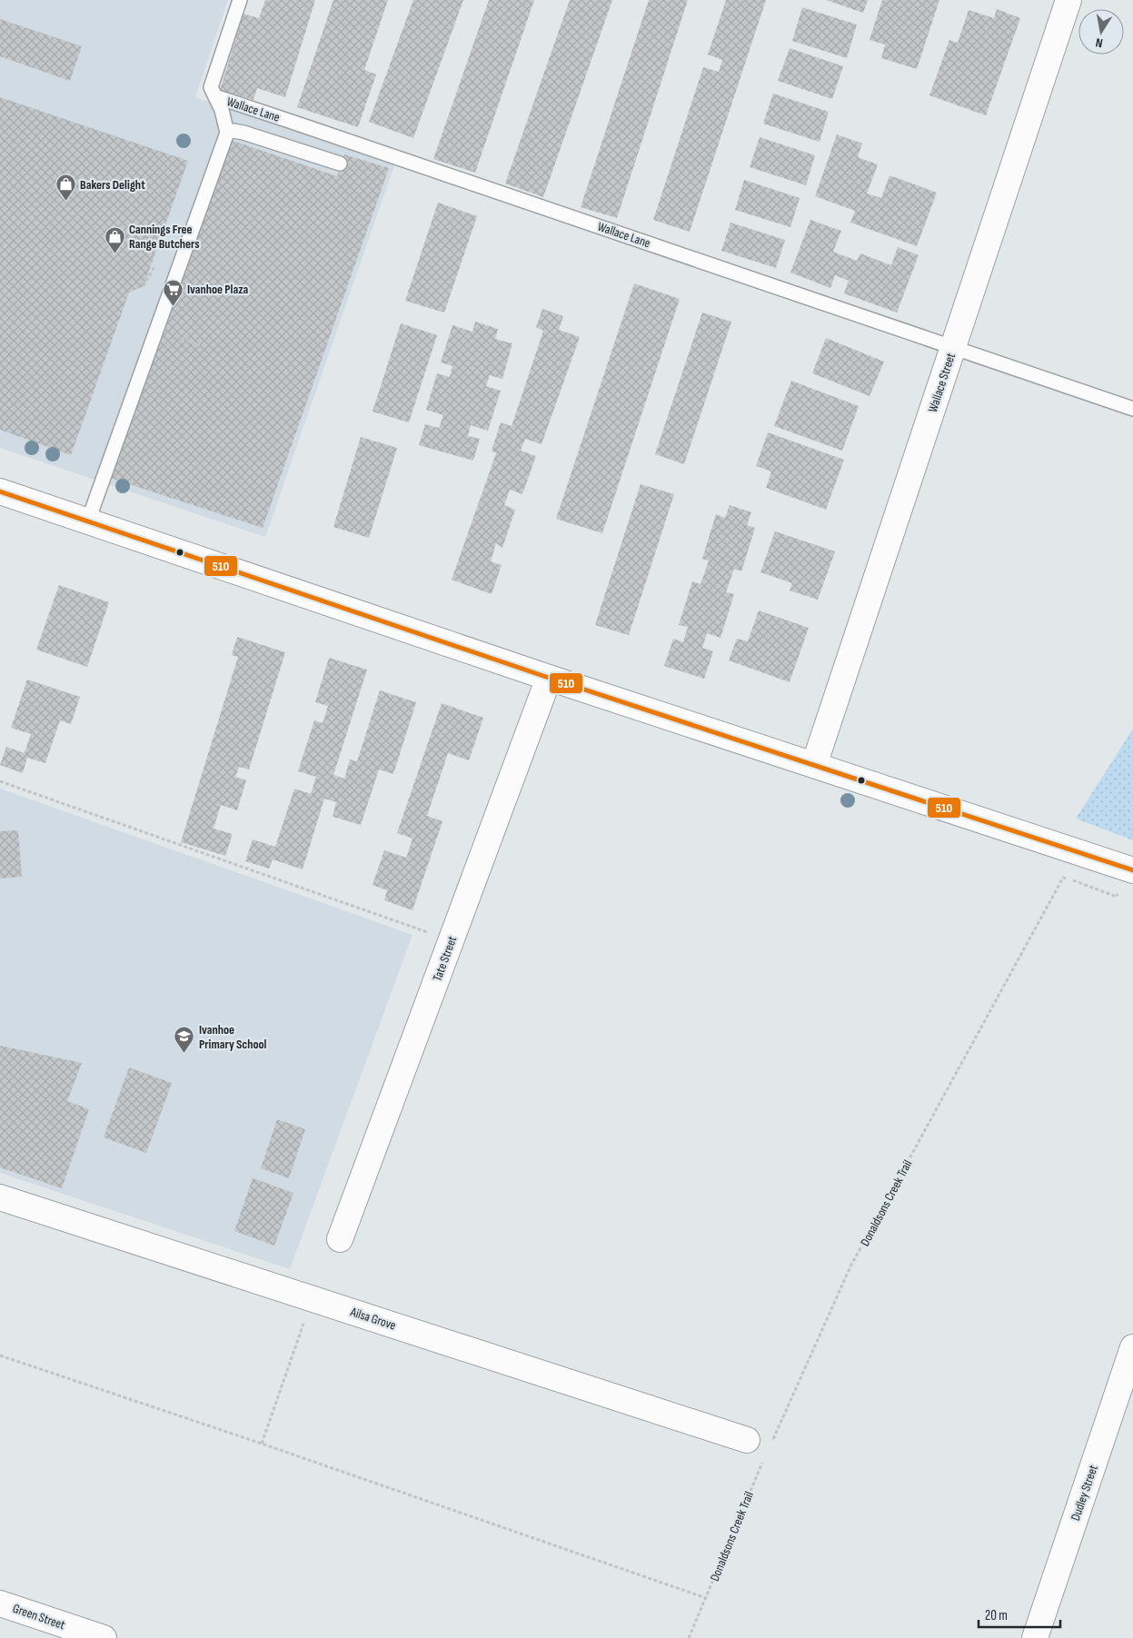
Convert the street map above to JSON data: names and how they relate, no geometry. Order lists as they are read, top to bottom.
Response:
{
  "streets": {
    "street": [
      "Wallace Street",
      "Tate Street",
      "Ailsa Grove",
      "Dudley Street",
      "Green Street"
    ],
    "lane": ["Wallace Lane"],
    "path": ["Donaldsons Creek Trail"]
  },
  "crossings": [
    ["Wallace Lane", "Wallace Street"],
    ["Donaldsons Creek Trail", "Ailsa Grove"]
  ],
  "places": {
    "shop": ["Bakers Delight", "Cannings Free Range Butchers"],
    "supermarket": ["Ivanhoe Plaza"],
    "school or university": ["Ivanhoe Primary School"]
  },
  "lines": ["transit line 510"],
  "scale_bar": "20 m",
  "north": "bottom"
}
